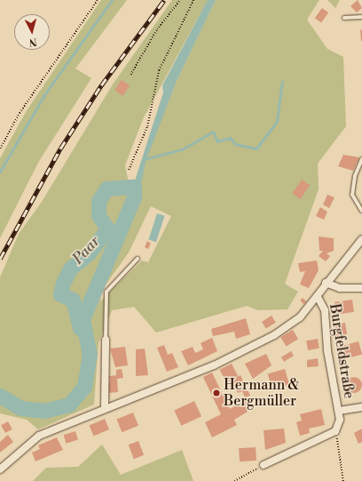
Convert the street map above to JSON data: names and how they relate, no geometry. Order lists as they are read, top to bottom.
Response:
{
  "streets": {
    "street": ["Burgfeldstraße"]
  },
  "water": ["Paar"],
  "places": ["Hermann & Bergmüller"],
  "north": "bottom"
}
